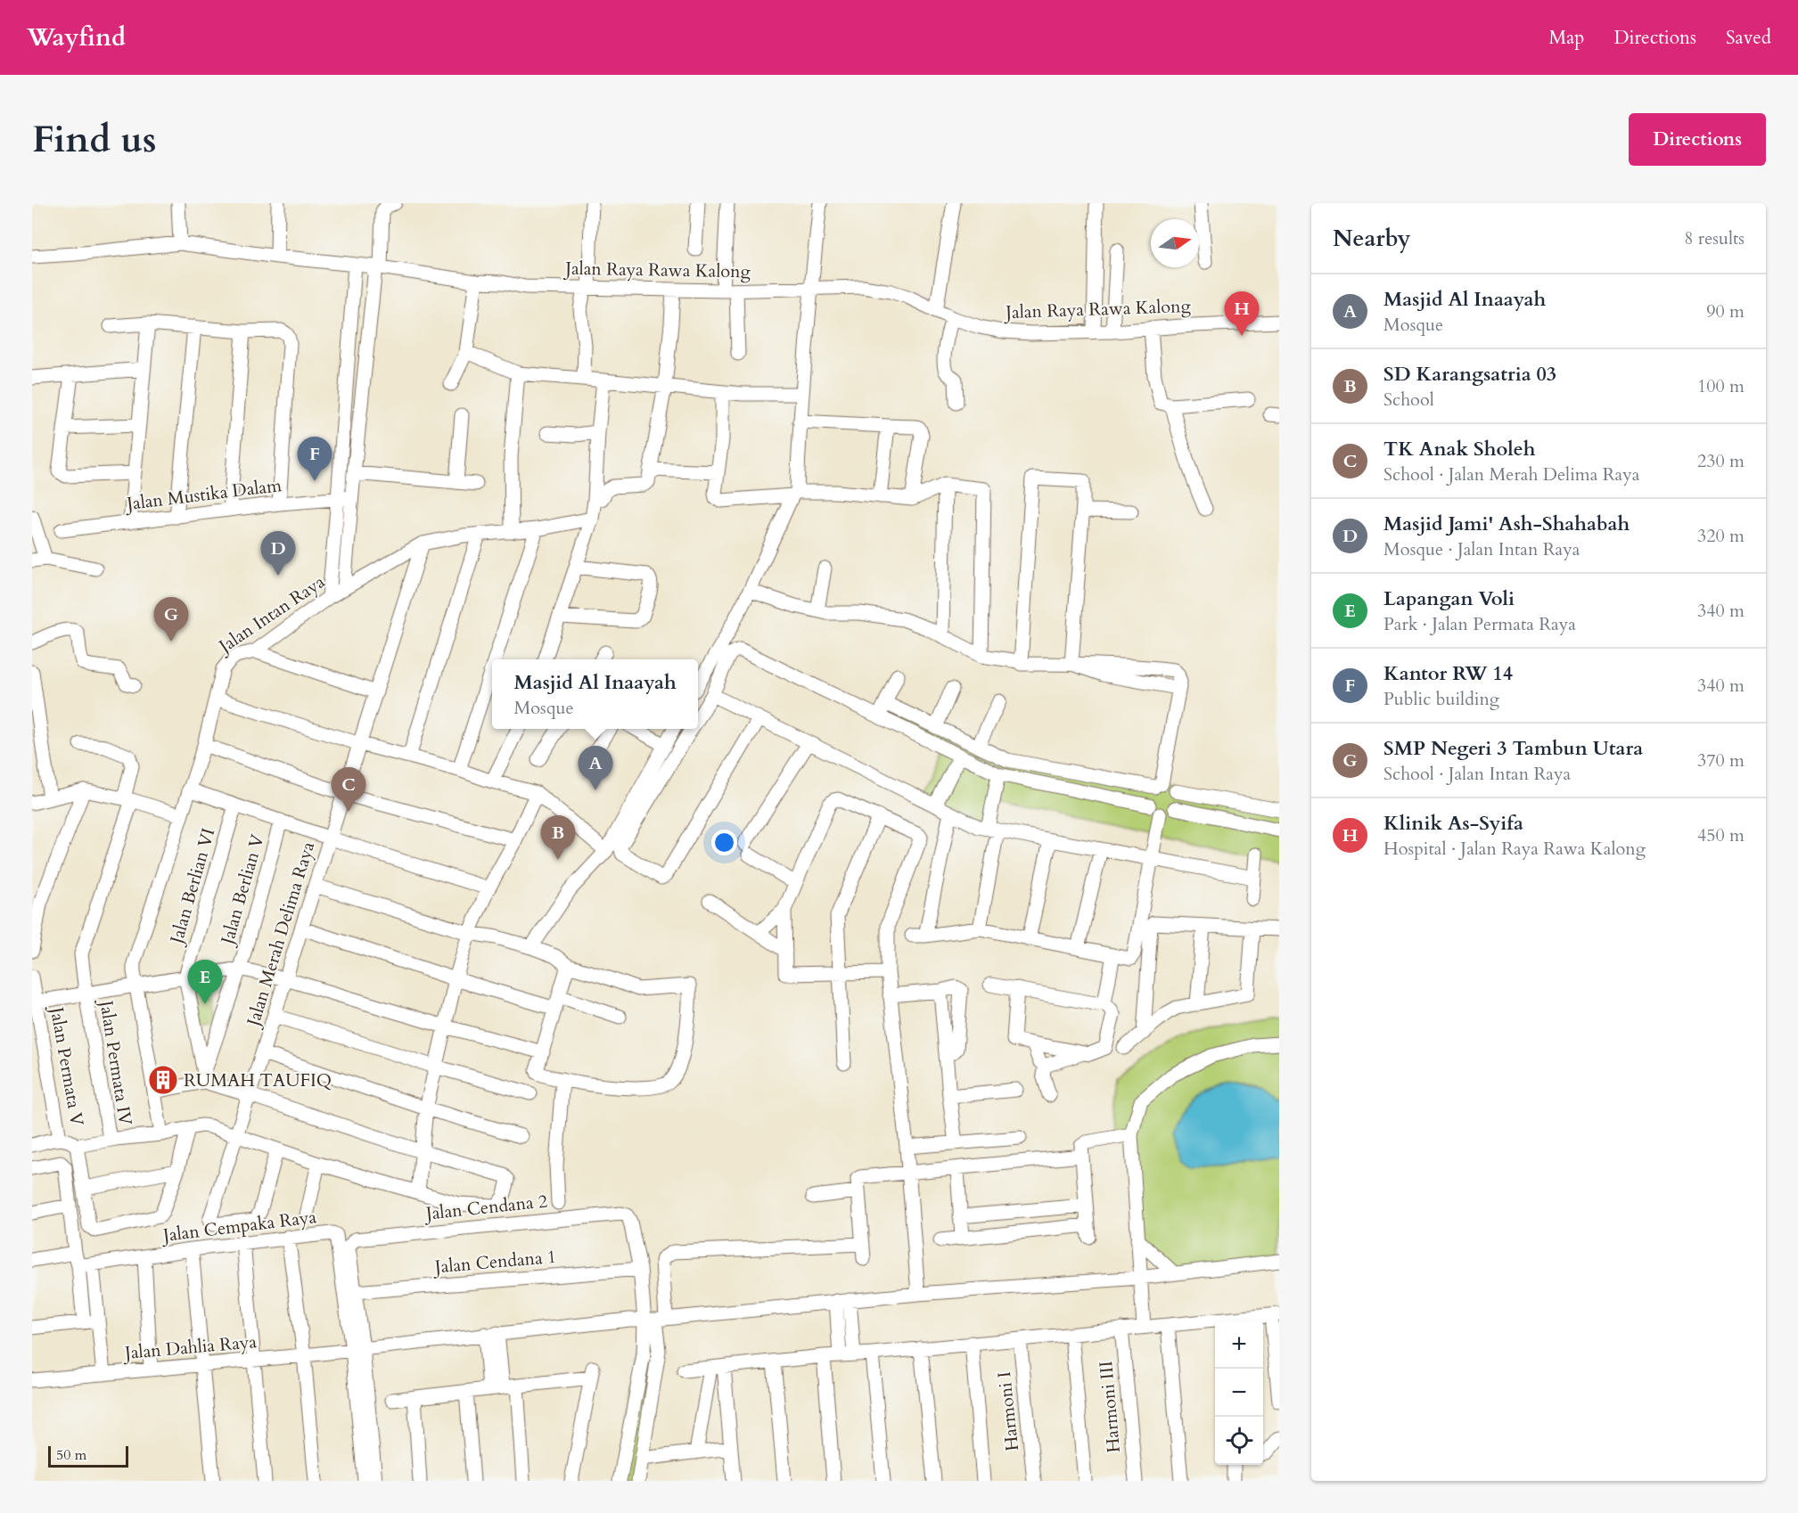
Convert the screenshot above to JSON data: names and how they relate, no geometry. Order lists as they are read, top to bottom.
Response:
{
  "streets": {
    "street": [
      "Jalan Raya Rawa Kalong",
      "Jalan Mustika Dalam",
      "Jalan Intan Raya",
      "Jalan Berlian VI",
      "Jalan Berlian V",
      "Jalan Merah Delima Raya",
      "Jalan Permata IV",
      "Jalan Permata V",
      "Jalan Cendana 2",
      "Jalan Cempaka Raya",
      "Jalan Cendana 1",
      "Jalan Dahlia Raya",
      "Harmoni III",
      "Harmoni I"
    ]
  },
  "crossings": [
    ["Jalan Intan Raya", "Jalan Merah Delima Raya"],
    ["Jalan Cendana 2", "Jalan Cempaka Raya"],
    ["Jalan Cendana 2", "Jalan Cendana 1"],
    ["Jalan Cendana 2", "Jalan Dahlia Raya"],
    ["Jalan Cempaka Raya", "Jalan Dahlia Raya"]
  ],
  "places": {
    "building": ["RUMAH TAUFIQ"]
  },
  "scale_bar": "50 m",
  "north": "right",
  "page": {
    "header": "Wayfind",
    "nav": ["Map", "Directions", "Saved"],
    "buttons": "Directions",
    "title": "Find us",
    "heading": ["Nearby", "8 results"],
    "list": [
      {
        "mark": "A",
        "name": "Masjid Al Inaayah",
        "note": "Mosque",
        "value": "90 m"
      },
      {
        "mark": "B",
        "name": "SD Karangsatria 03",
        "note": "School",
        "value": "100 m"
      },
      {
        "mark": "C",
        "name": "TK Anak Sholeh",
        "note": "School · Jalan Merah Delima Raya",
        "value": "230 m"
      },
      {
        "mark": "D",
        "name": "Masjid Jami' Ash-Shahabah",
        "note": "Mosque · Jalan Intan Raya",
        "value": "320 m"
      },
      {
        "mark": "E",
        "name": "Lapangan Voli",
        "note": "Park · Jalan Permata Raya",
        "value": "340 m"
      },
      {
        "mark": "F",
        "name": "Kantor RW 14",
        "note": "Public building",
        "value": "340 m"
      },
      {
        "mark": "G",
        "name": "SMP Negeri 3 Tambun Utara",
        "note": "School · Jalan Intan Raya",
        "value": "370 m"
      },
      {
        "mark": "H",
        "name": "Klinik As-Syifa",
        "note": "Hospital · Jalan Raya Rawa Kalong",
        "value": "450 m"
      }
    ],
    "pins": [
      "H",
      "F",
      "D",
      "G",
      "A",
      "C",
      "B",
      "E"
    ],
    "popup": ["Masjid Al Inaayah", "Mosque"],
    "map_buttons": ["+", "−"],
    "scale": "50 m"
  }
}
